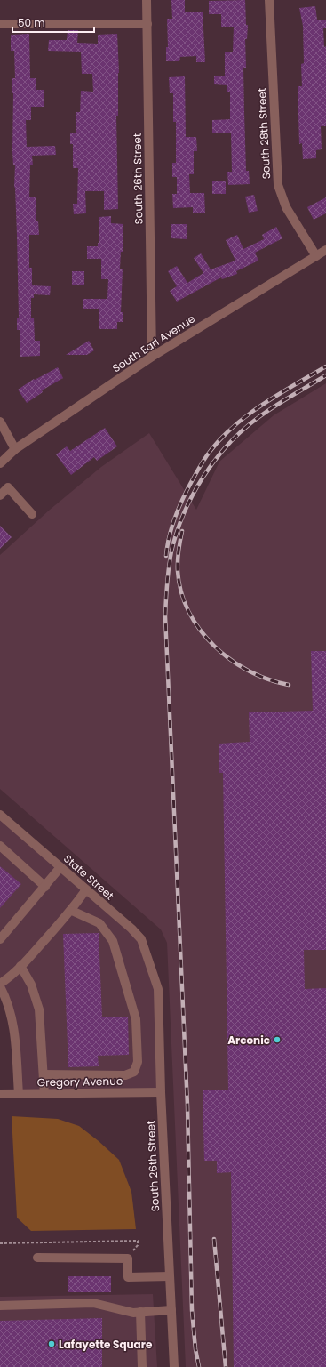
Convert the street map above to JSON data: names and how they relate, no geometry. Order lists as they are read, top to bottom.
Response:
{
  "streets": {
    "street": [
      "South 28th Street",
      "South 26th Street",
      "South Earl Avenue",
      "State Street",
      "Gregory Avenue"
    ]
  },
  "crossings": [
    ["South 28th Street", "South Earl Avenue"],
    ["South 26th Street", "South Earl Avenue"],
    ["South 26th Street", "State Street"],
    ["South 26th Street", "Gregory Avenue"]
  ],
  "places": ["Arconic", "Lafayette Square"],
  "scale_bar": "50 m"
}
